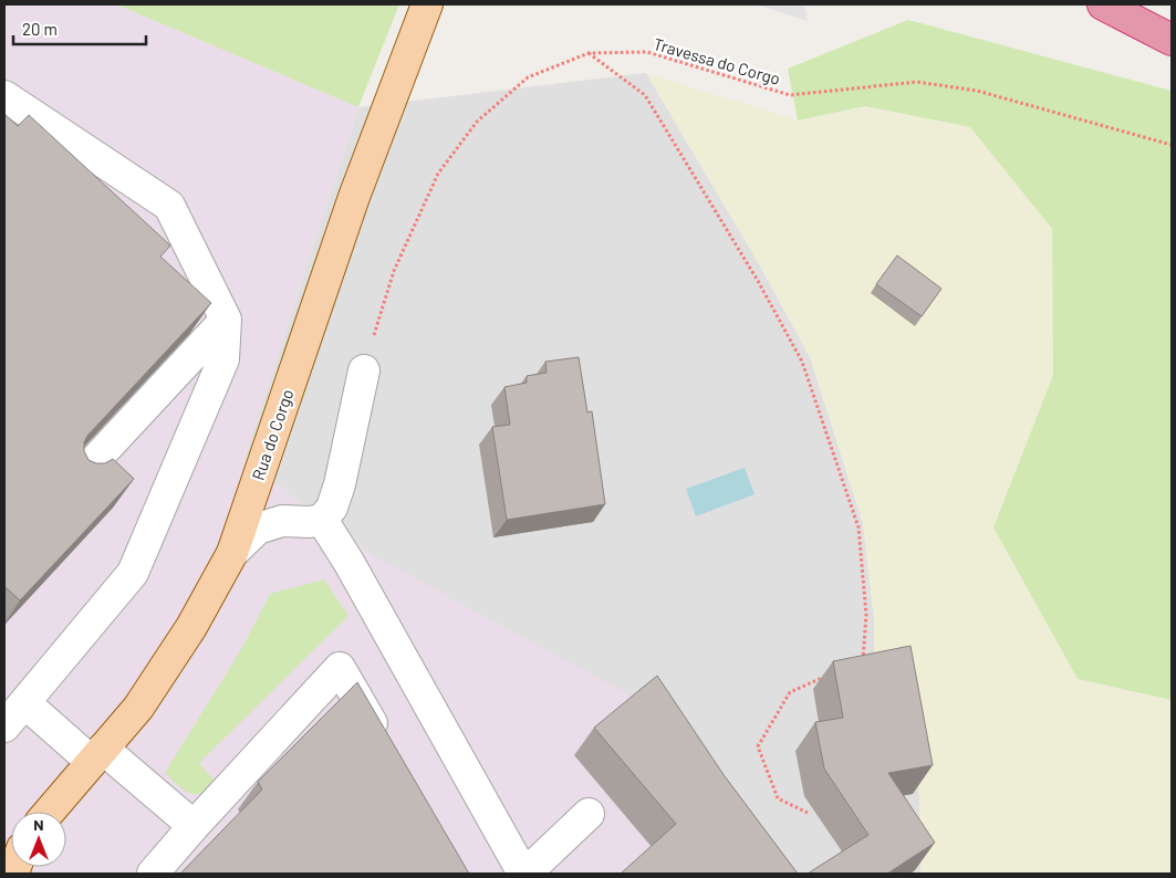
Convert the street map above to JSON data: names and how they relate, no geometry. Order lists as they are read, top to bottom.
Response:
{
  "streets": {
    "main road": ["Rua do Corgo"],
    "path": ["Travessa do Corgo"]
  },
  "scale_bar": "20 m",
  "north": "top"
}
